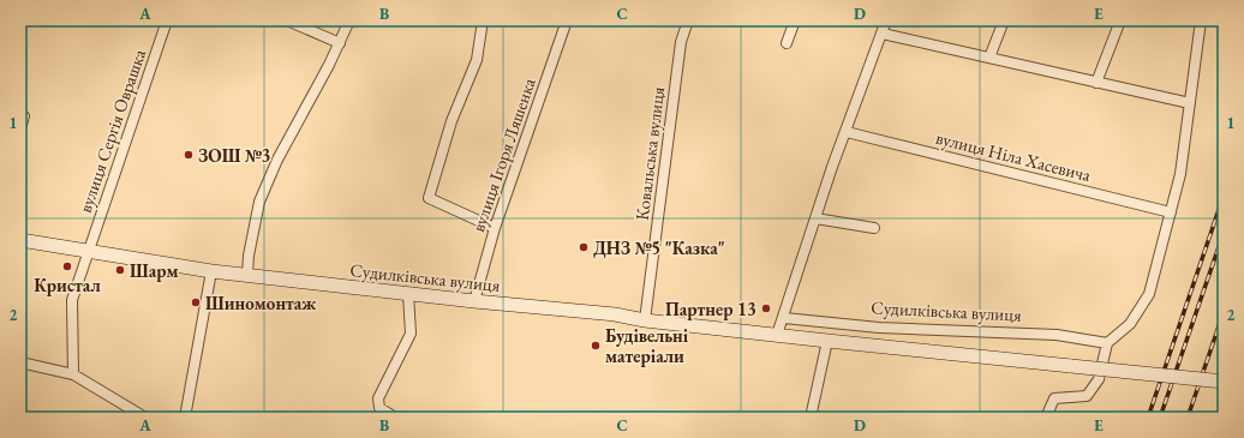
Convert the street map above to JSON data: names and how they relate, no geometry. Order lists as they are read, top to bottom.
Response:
{
  "streets": {
    "main road": ["Судилківська вулиця"],
    "street": [
      "вулиця Сергія Оврашка",
      "Ковальська вулиця",
      "вулиця Ігоря Ляшенка",
      "вулиця Ніла Хасевича"
    ]
  },
  "crossings": [
    ["вулиця Сергія Оврашка", "Судилківська вулиця"],
    ["Ковальська вулиця", "Судилківська вулиця"],
    ["вулиця Ігоря Ляшенка", "Судилківська вулиця"]
  ],
  "places": [
    "ЗОШ №3",
    "ДНЗ №5 \"Казка\"",
    "Кристал",
    "Шарм",
    "Шиномонтаж",
    "Партнер 13",
    "Будівельні матеріали"
  ],
  "grid": {
    "columns": [
      "A",
      "B",
      "C",
      "D",
      "E"
    ],
    "rows": ["1", "2"]
  }
}
